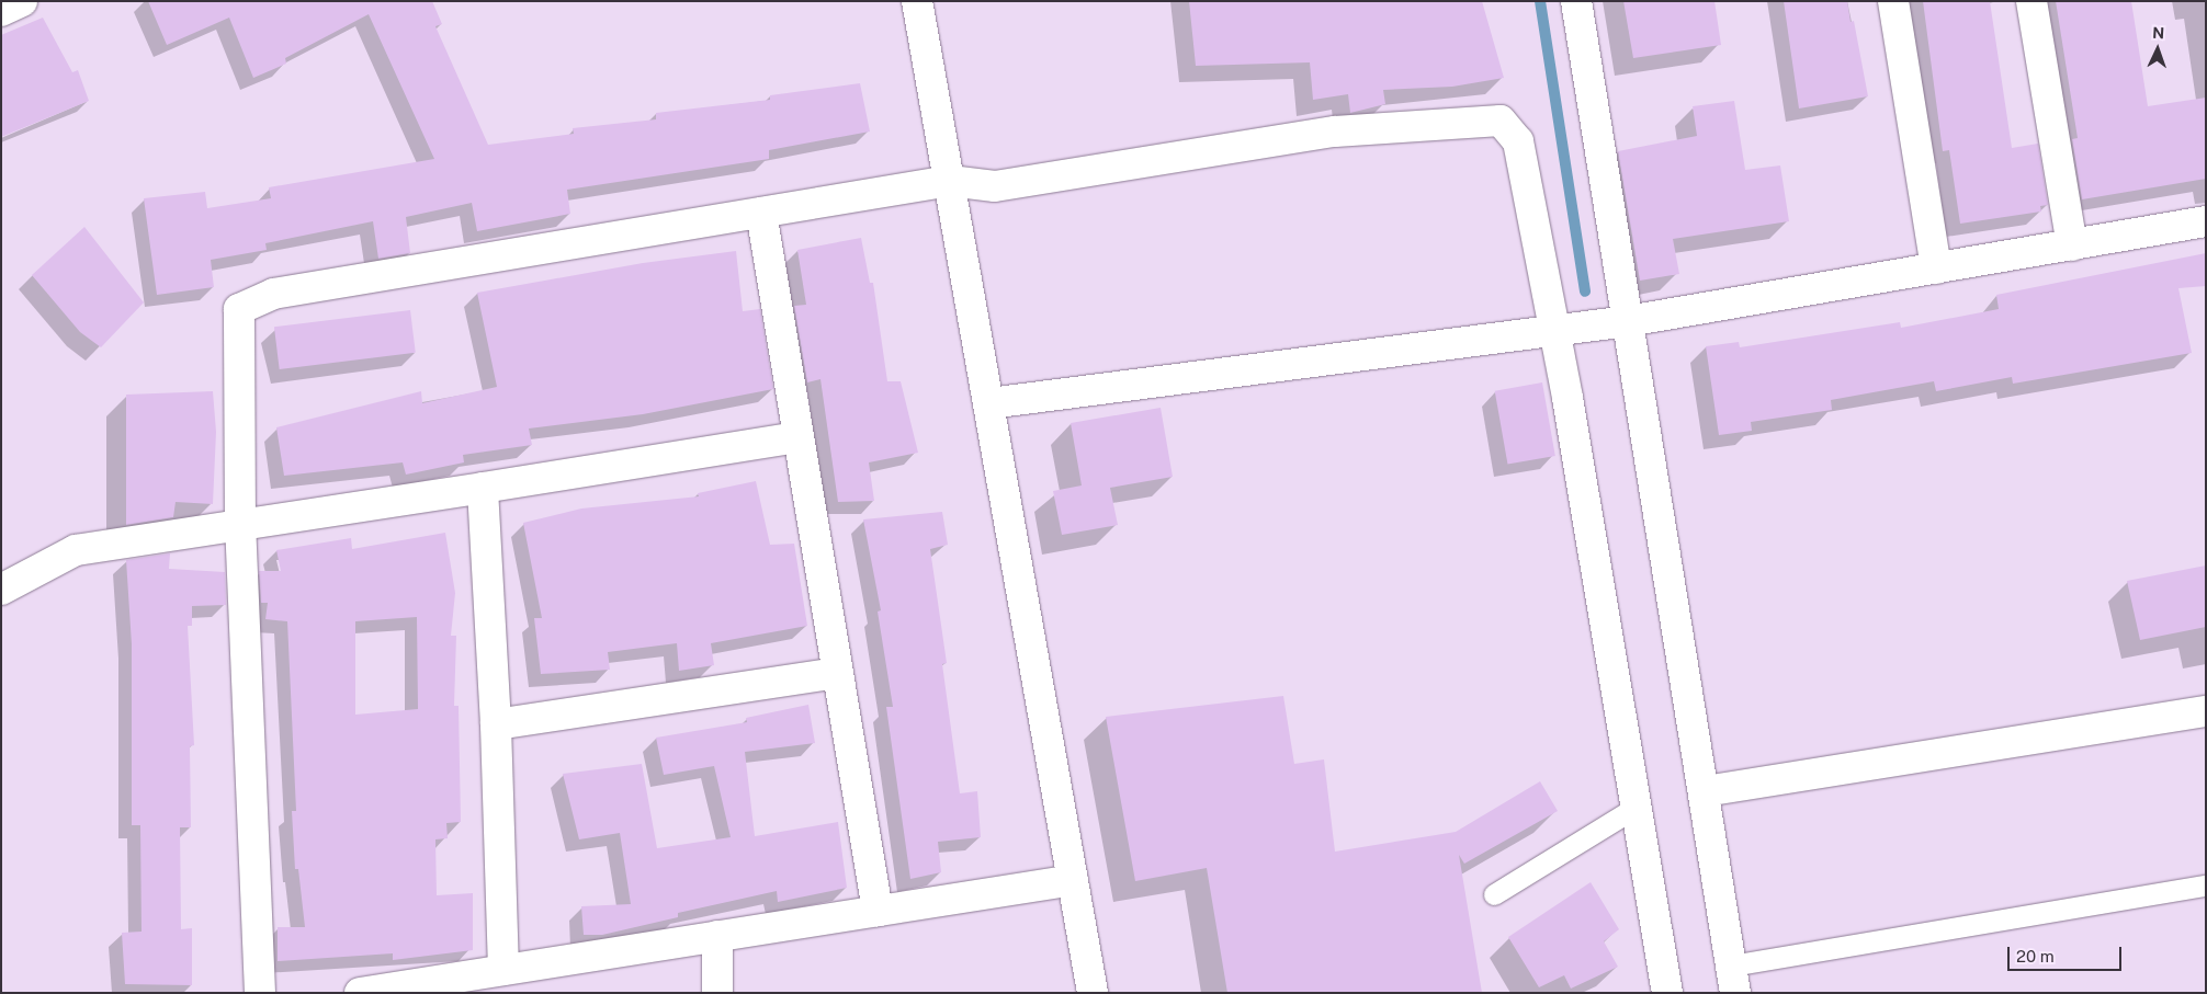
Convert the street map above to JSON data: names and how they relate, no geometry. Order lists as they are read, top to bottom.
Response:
{
  "scale_bar": "20 m",
  "north": "top"
}
